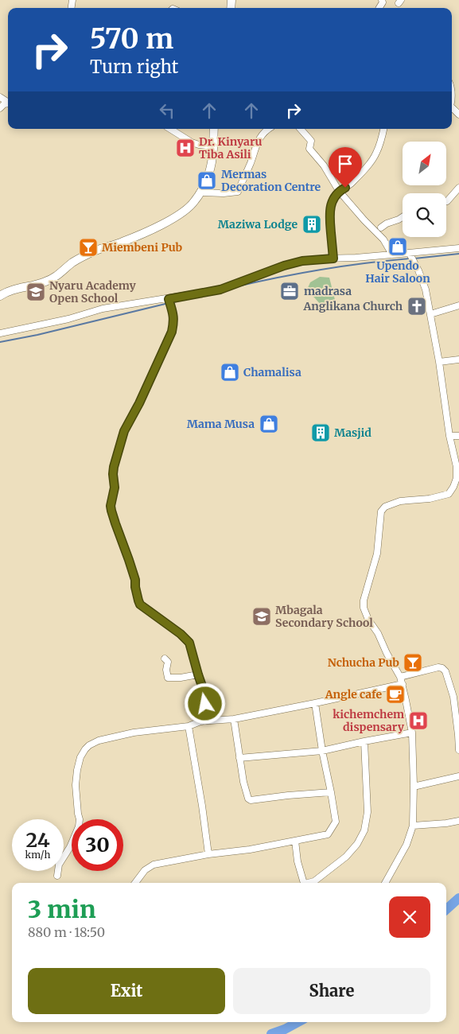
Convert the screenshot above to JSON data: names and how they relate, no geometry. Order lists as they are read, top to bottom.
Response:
{
  "places": {
    "hospital": ["Dr. Kinyaru Tiba Asili", "kichemchem dispensary"],
    "shop": [
      "Mermas Decoration Centre",
      "Upendo Hair Saloon",
      "Chamalisa",
      "Mama Musa"
    ],
    "building": ["Maziwa Lodge", "Masjid"],
    "bar": ["Miembeni Pub", "Nchucha Pub"],
    "office": ["madrasa"],
    "school or university": ["Nyaru Academy Open School", "Mbagala Secondary School"],
    "church": ["Anglikana Church"],
    "cafe": ["Angle cafe"]
  },
  "north": "top right",
  "page": {
    "turn": ["570 m", "Turn right"],
    "speed": "24 km/h",
    "limit": "30",
    "heading": ["3 min", "880 m · 18:50"],
    "buttons": ["Exit", "Share"]
  }
}
